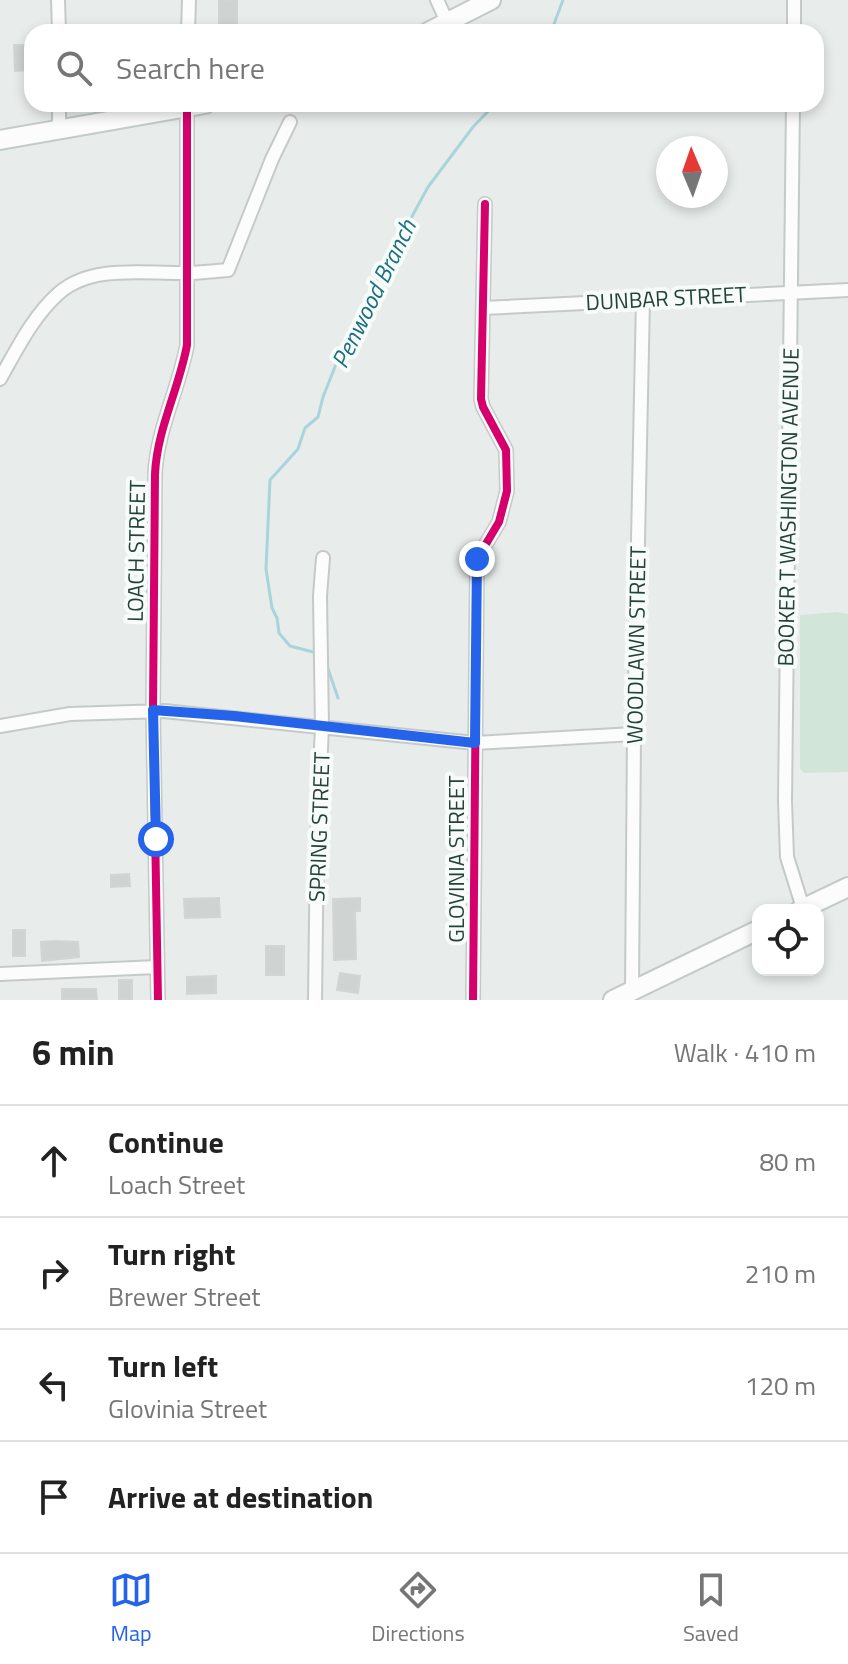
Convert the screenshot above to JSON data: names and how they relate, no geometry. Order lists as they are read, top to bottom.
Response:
{
  "streets": {
    "street": [
      "DUNBAR STREET",
      "BOOKER T WASHINGTON AVENUE",
      "LOACH STREET",
      "WOODLAWN STREET",
      "SPRING STREET",
      "GLOVINIA STREET"
    ]
  },
  "crossings": [
    ["DUNBAR STREET", "BOOKER T WASHINGTON AVENUE"],
    ["DUNBAR STREET", "WOODLAWN STREET"],
    ["DUNBAR STREET", "GLOVINIA STREET"]
  ],
  "water": ["Penwood Branch"],
  "north": "top",
  "page": {
    "search": "Search here",
    "heading": ["6 min", "Walk · 410 m"],
    "list": [
      ["Continue", "Loach Street", "80 m"],
      ["Turn right", "Brewer Street", "210 m"],
      ["Turn left", "Glovinia Street", "120 m"],
      "Arrive at destination"
    ],
    "nav": ["Map", "Directions", "Saved"]
  }
}
